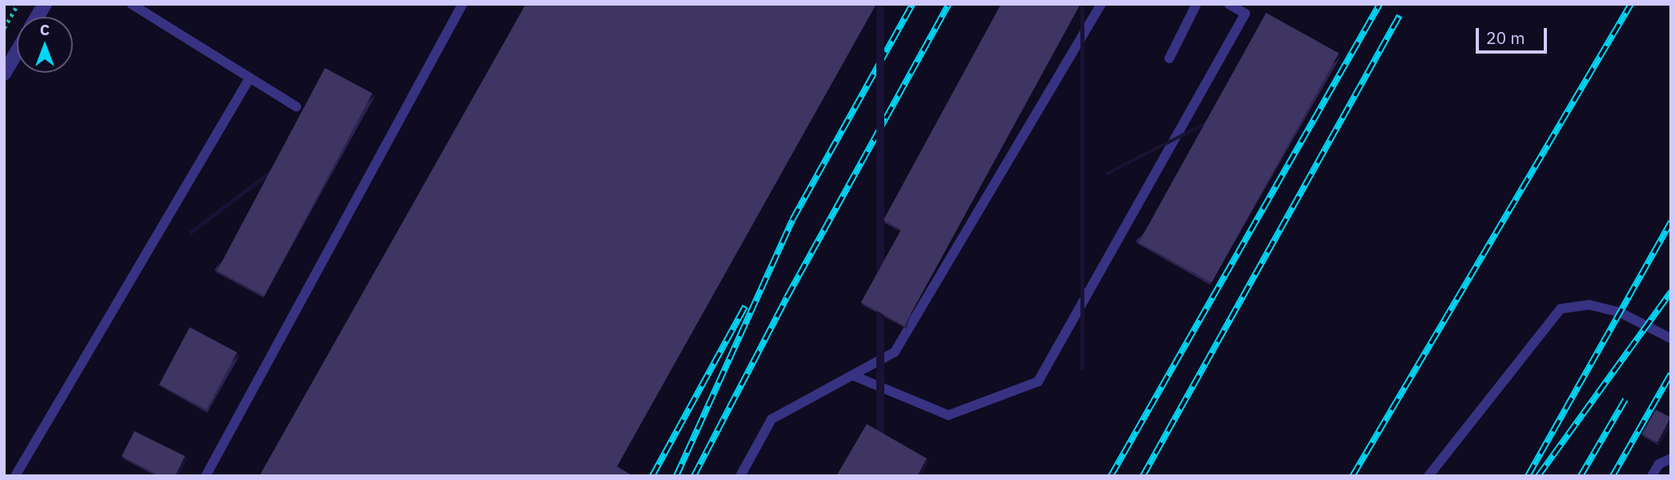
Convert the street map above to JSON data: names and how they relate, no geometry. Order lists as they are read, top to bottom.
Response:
{
  "scale_bar": "20 m",
  "north": "top"
}
